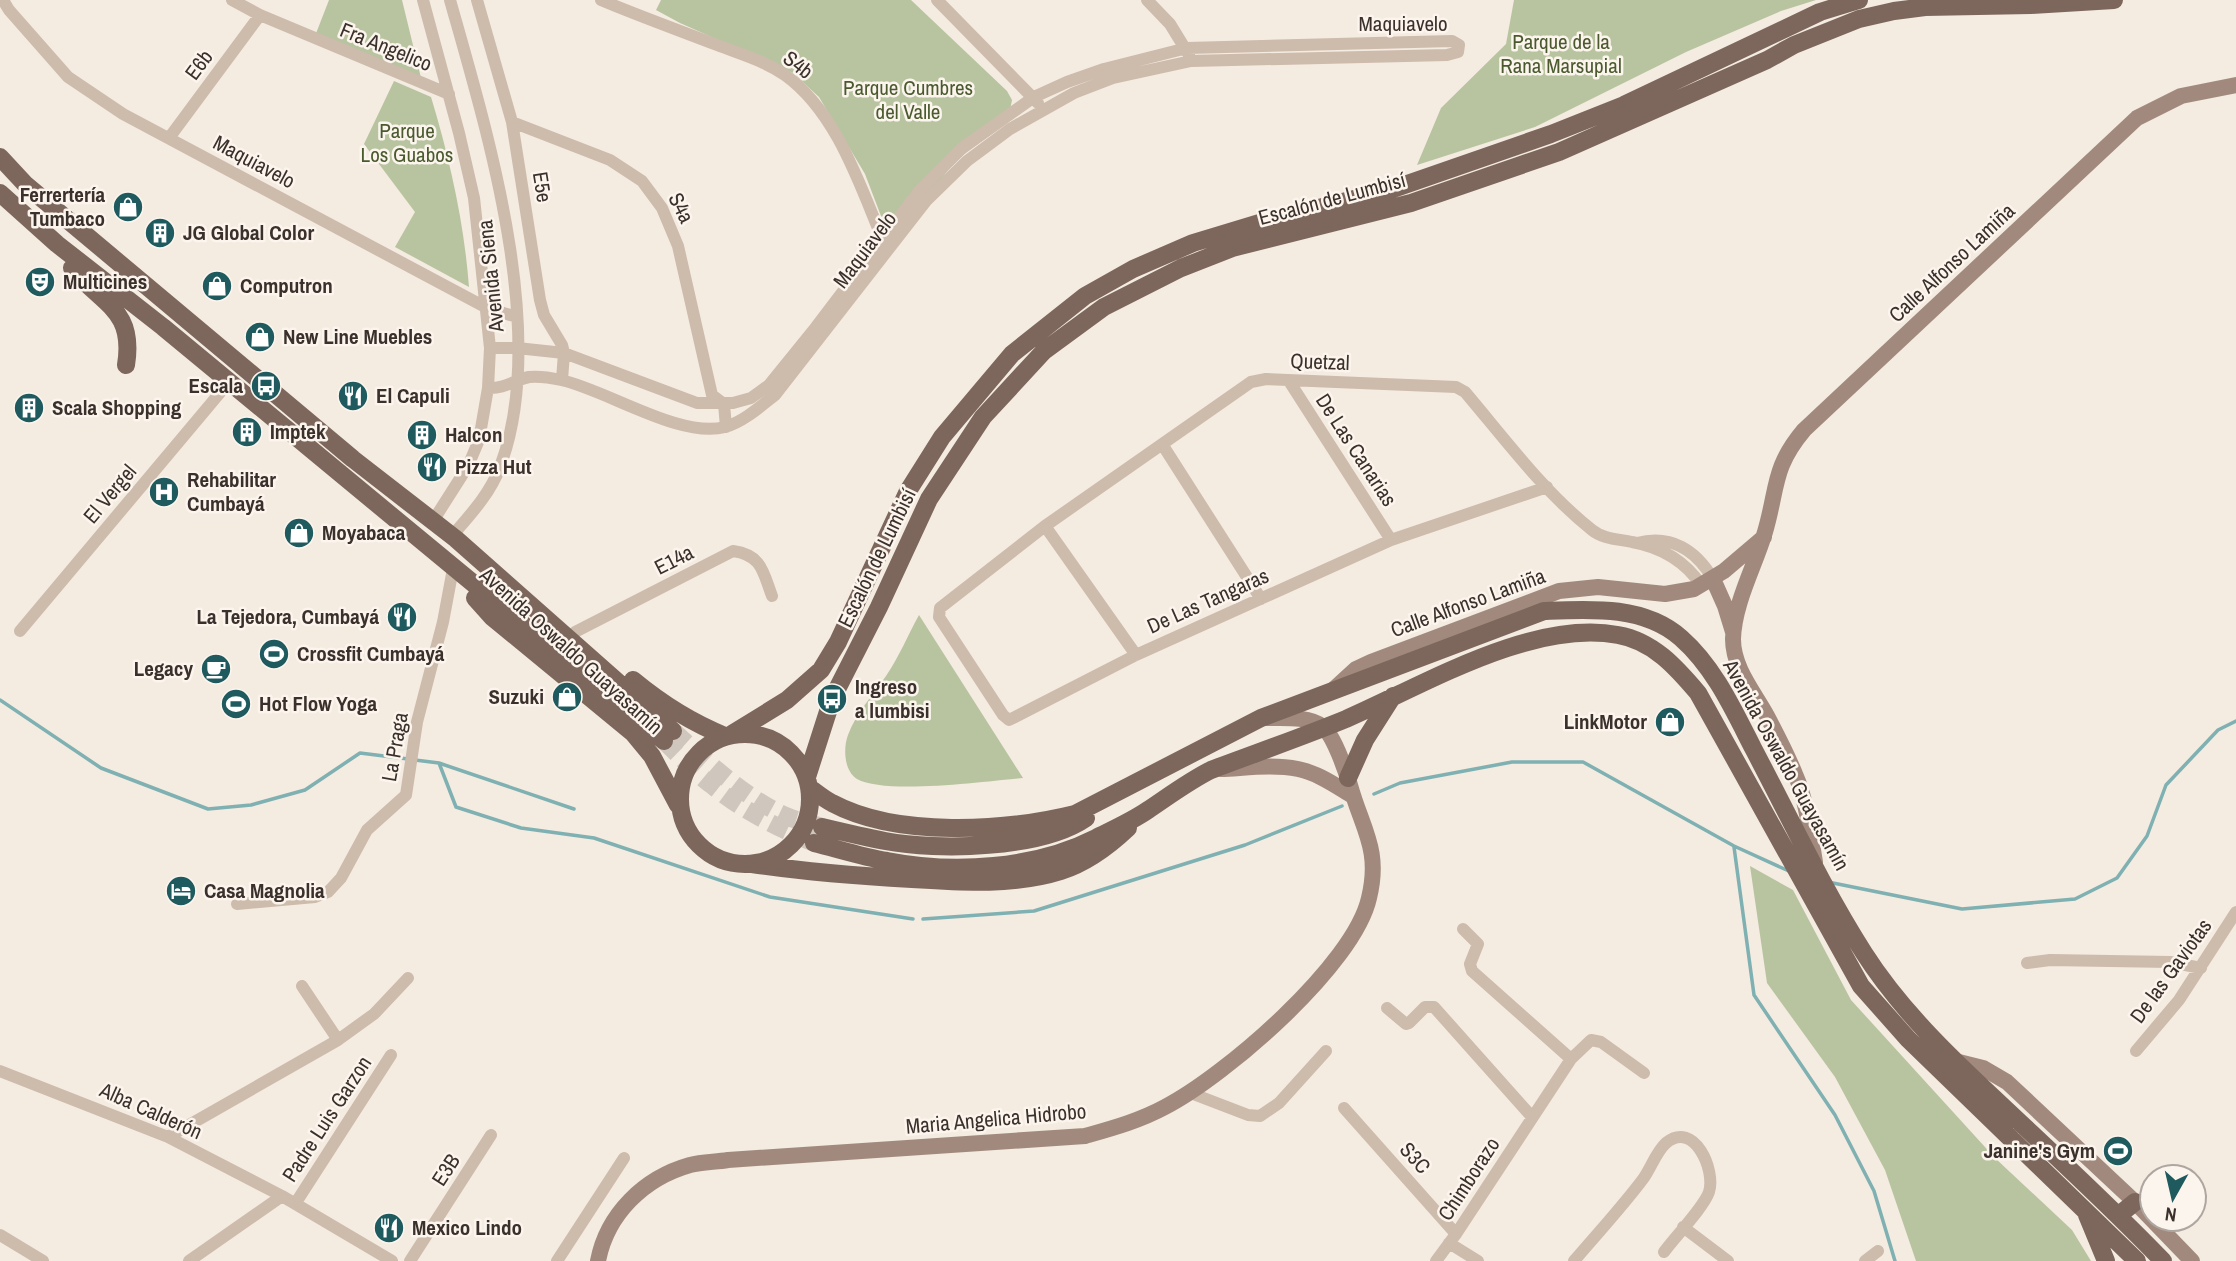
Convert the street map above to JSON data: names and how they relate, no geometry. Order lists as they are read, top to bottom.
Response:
{
  "streets": {
    "main road": ["Escalón de Lumbisí", "Avenida Oswaldo Guayasamín"],
    "street": [
      "Maquiavelo",
      "Fra Angelico",
      "E6b",
      "S4b",
      "E5e",
      "S4a",
      "Calle Alfonso Lamiña",
      "Avenida Siena",
      "Quetzal",
      "De Las Canarias",
      "El Vergel",
      "E14a",
      "De Las Tangaras",
      "La Praga",
      "De las Gaviotas",
      "Alba Calderón",
      "Padre Luis Garzon",
      "Maria Angelica Hidrobo",
      "S3C",
      "E3B",
      "Chimborazo"
    ]
  },
  "crossings": [
    ["Maquiavelo", "E6b"],
    ["Maquiavelo", "S4b"],
    ["Maquiavelo", "S4a"],
    ["Maquiavelo", "Avenida Siena"],
    ["Fra Angelico", "E6b"],
    ["Fra Angelico", "Avenida Siena"],
    ["E5e", "S4a"],
    ["Escalón de Lumbisí", "Avenida Oswaldo Guayasamín"],
    ["Calle Alfonso Lamiña", "Quetzal"],
    ["Calle Alfonso Lamiña", "Avenida Oswaldo Guayasamín"],
    ["Avenida Siena", "Avenida Oswaldo Guayasamín"],
    ["Quetzal", "De Las Canarias"],
    ["Quetzal", "De Las Tangaras"],
    ["De Las Canarias", "De Las Tangaras"],
    ["El Vergel", "Avenida Oswaldo Guayasamín"],
    ["E14a", "Avenida Oswaldo Guayasamín"],
    ["Avenida Oswaldo Guayasamín", "La Praga"],
    ["Avenida Oswaldo Guayasamín", "Maria Angelica Hidrobo"],
    ["Alba Calderón", "Padre Luis Garzon"],
    ["S3C", "Chimborazo"]
  ],
  "parks": ["Parque de la Rana Marsupial", "Parque Cumbres del Valle", "Parque Los Guabos"],
  "places": {
    "shop": [
      "Ferrertería Tumbaco",
      "Computron",
      "New Line Muebles",
      "Moyabaca",
      "Suzuki",
      "LinkMotor"
    ],
    "building": [
      "JG Global Color",
      "Scala Shopping",
      "Imptek",
      "Halcon"
    ],
    "theatre": ["Multicines"],
    "bus stop": ["Escala", "Ingreso a lumbisi"],
    "restaurant": [
      "El Capuli",
      "Pizza Hut",
      "La Tejedora, Cumbayá",
      "Mexico Lindo"
    ],
    "hospital": ["Rehabilitar Cumbayá"],
    "sports": ["Crossfit Cumbayá", "Hot Flow Yoga", "Janine's Gym"],
    "cafe": ["Legacy"],
    "hotel": ["Casa Magnolia"]
  },
  "north": "bottom"
}
